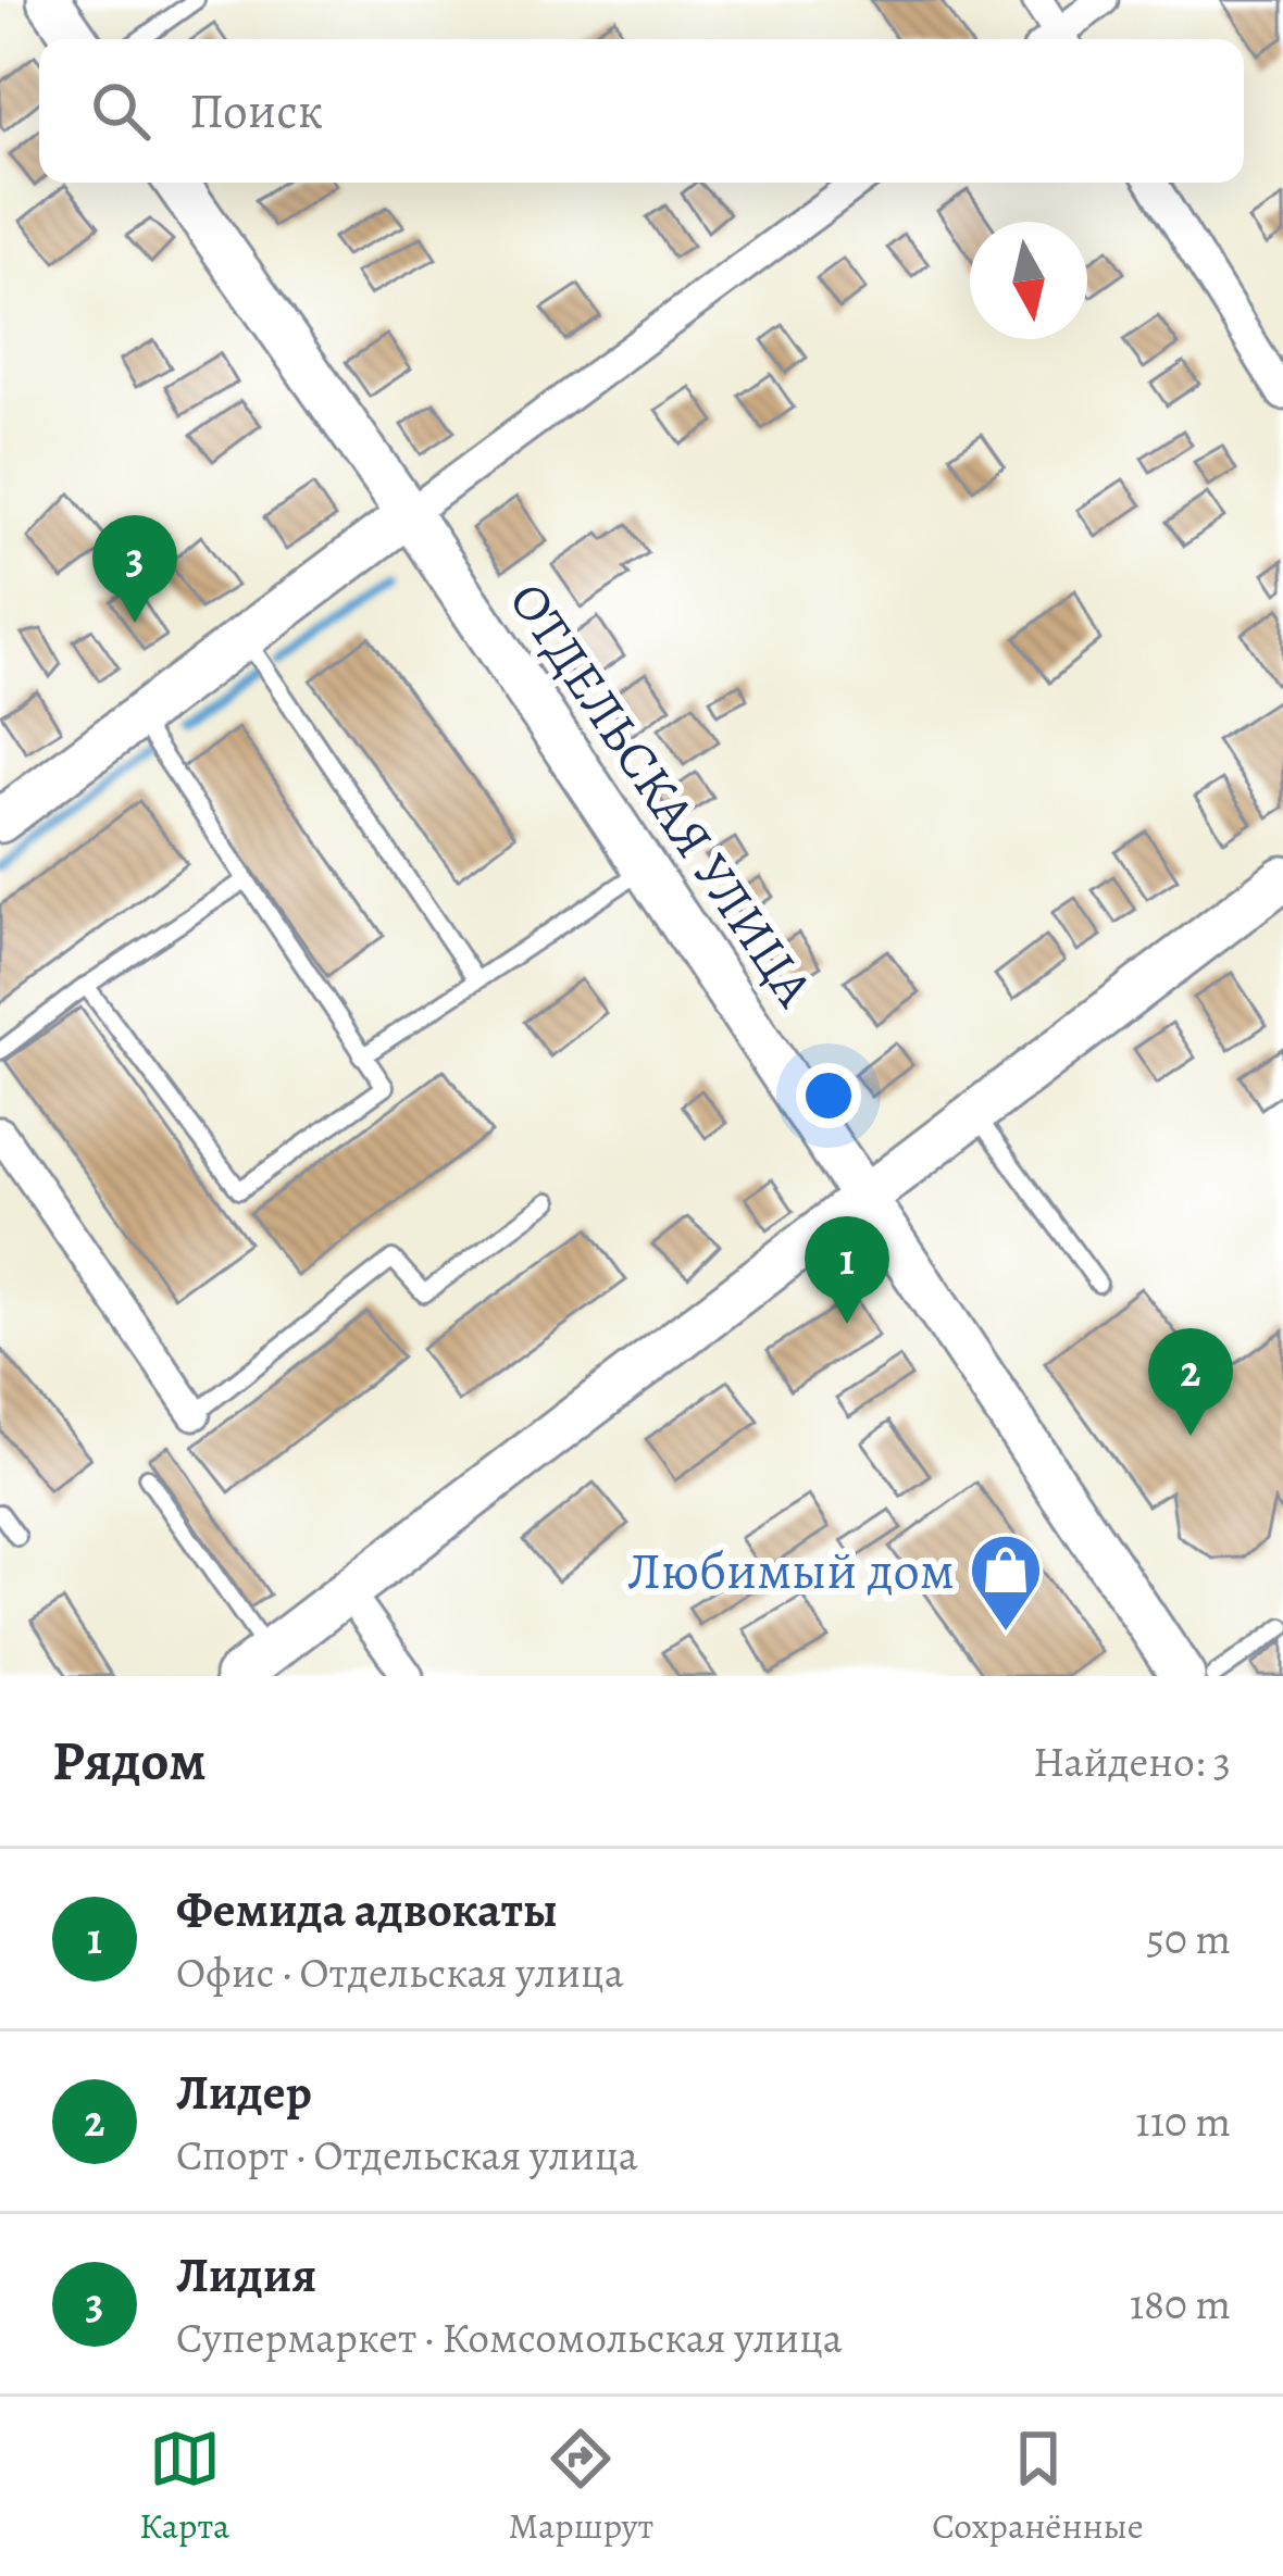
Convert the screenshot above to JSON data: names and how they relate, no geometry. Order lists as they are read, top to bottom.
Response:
{
  "streets": {
    "street": ["ОТДЕЛЬСКАЯ УЛИЦА"]
  },
  "places": {
    "shop": ["Любимый дом"]
  },
  "north": "bottom",
  "page": {
    "search": "Поиск",
    "pins": ["3", "1", "2"],
    "heading": ["Рядом", "Найдено: 3"],
    "list": [
      {
        "mark": "1",
        "name": "Фемида адвокаты",
        "note": "Офис · Отдельская улица",
        "value": "50 m"
      },
      {
        "mark": "2",
        "name": "Лидер",
        "note": "Спорт · Отдельская улица",
        "value": "110 m"
      },
      {
        "mark": "3",
        "name": "Лидия",
        "note": "Супермаркет · Комсомольская улица",
        "value": "180 m"
      }
    ],
    "nav": ["Карта", "Маршрут", "Сохранённые"]
  }
}
